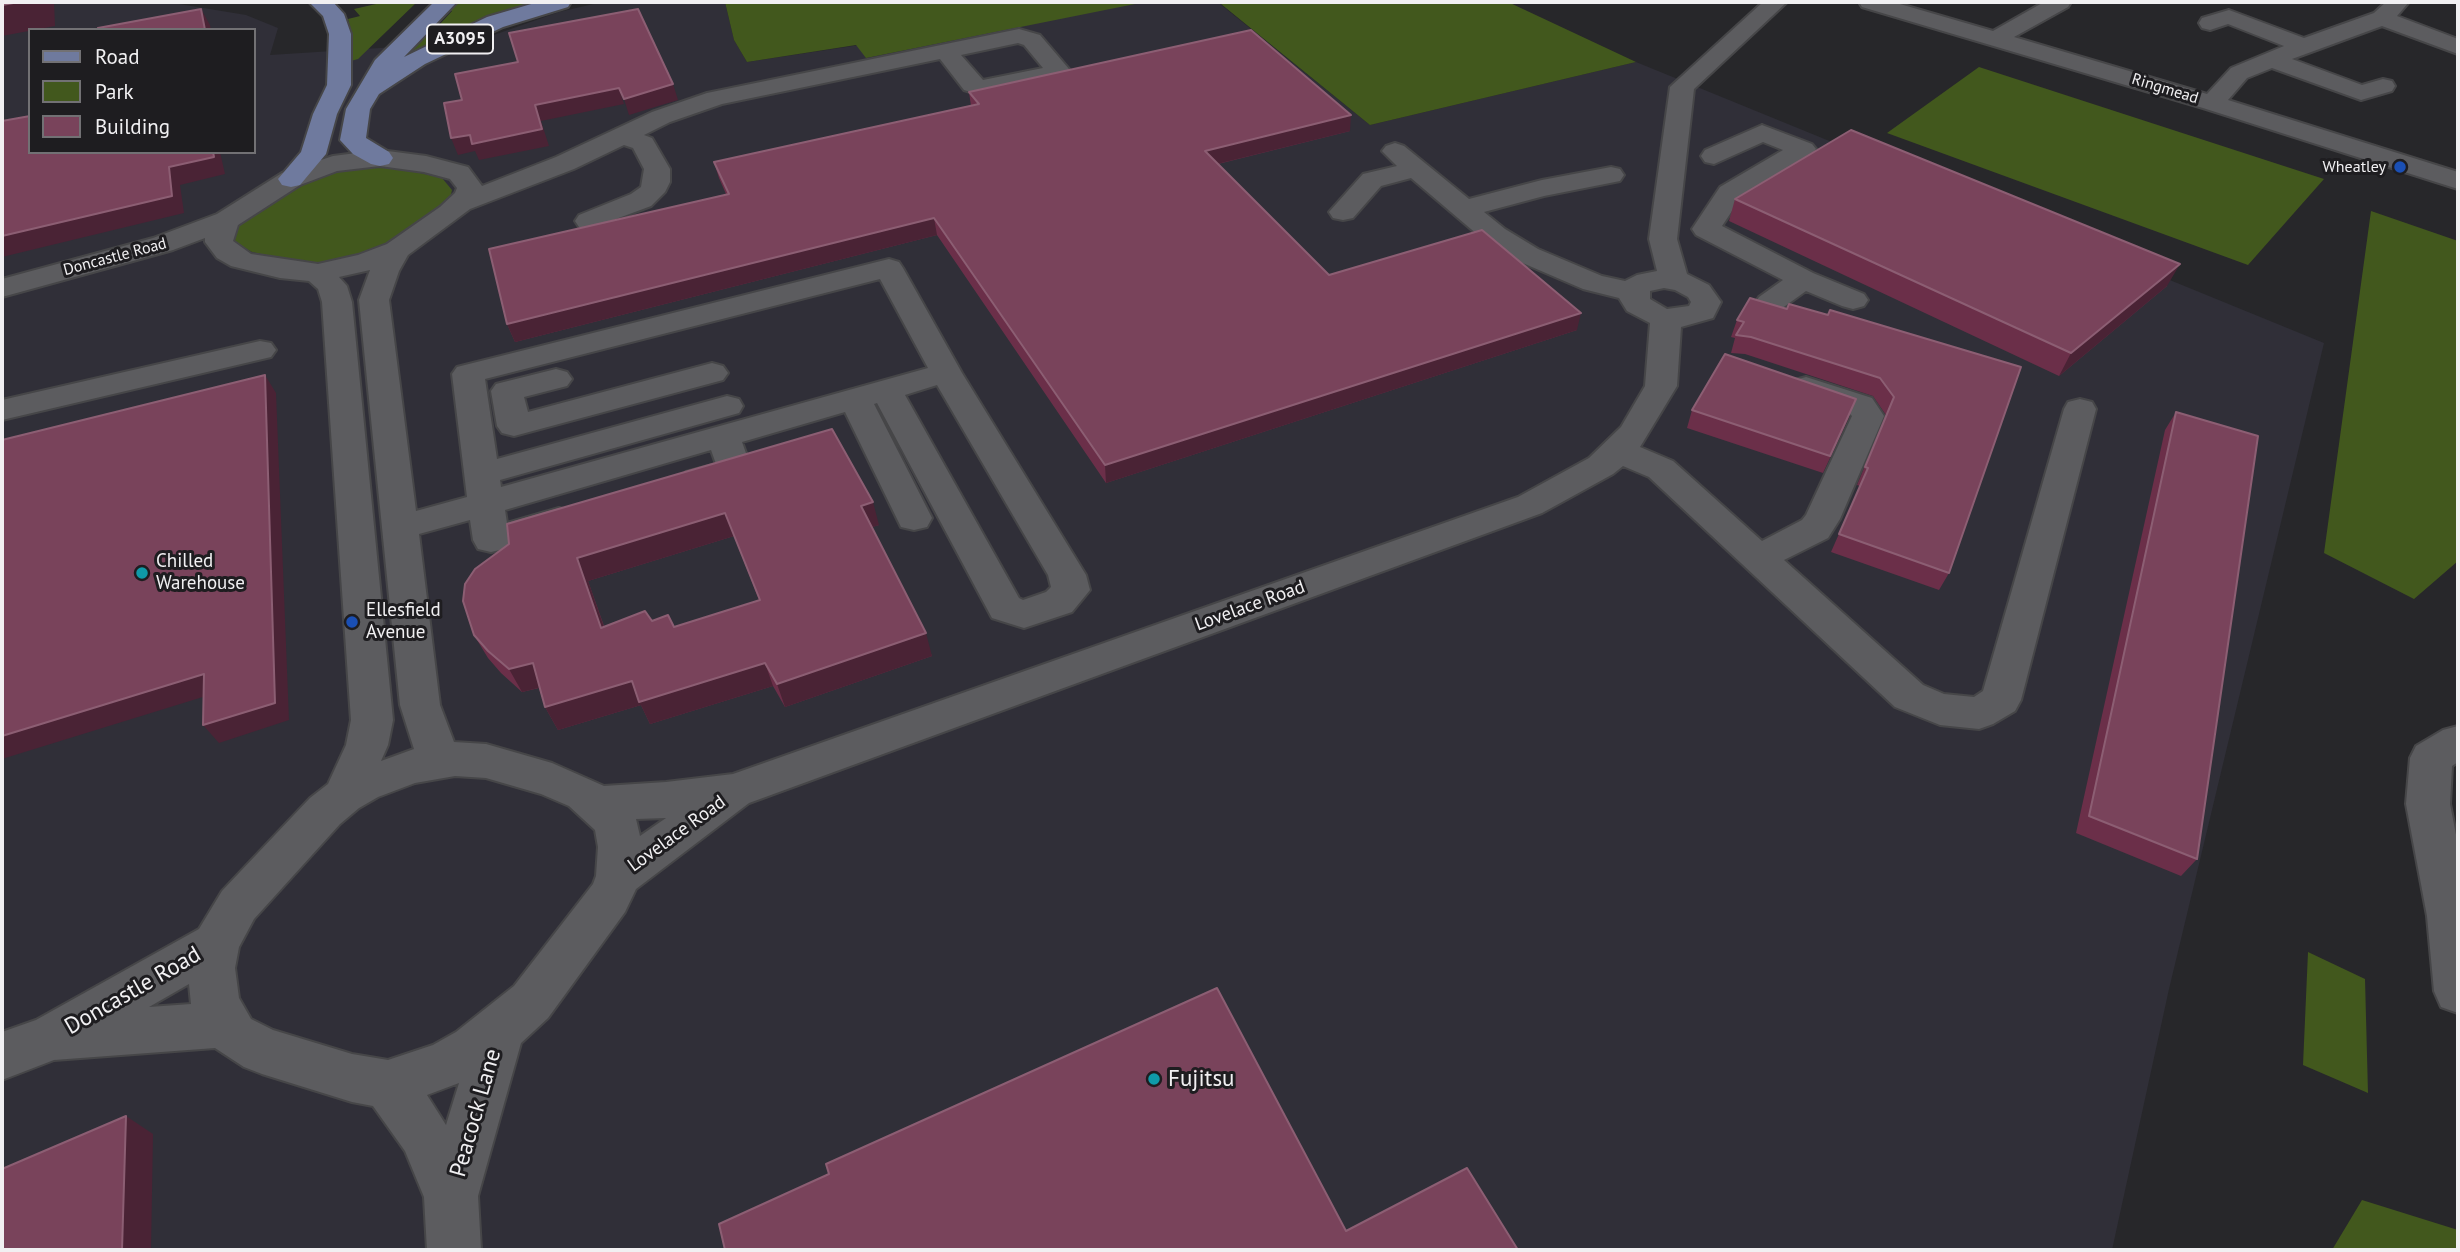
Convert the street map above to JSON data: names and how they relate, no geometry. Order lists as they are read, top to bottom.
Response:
{
  "streets": {
    "main road": ["A3095"],
    "street": [
      "Ringmead",
      "Doncastle Road",
      "Lovelace Road",
      "Peacock Lane"
    ]
  },
  "crossings": [
    ["A3095", "Doncastle Road"]
  ],
  "places": [
    "Wheatley",
    "Chilled Warehouse",
    "Ellesfield Avenue",
    "Fujitsu"
  ],
  "legend": ["Road", "Park", "Building"]
}
